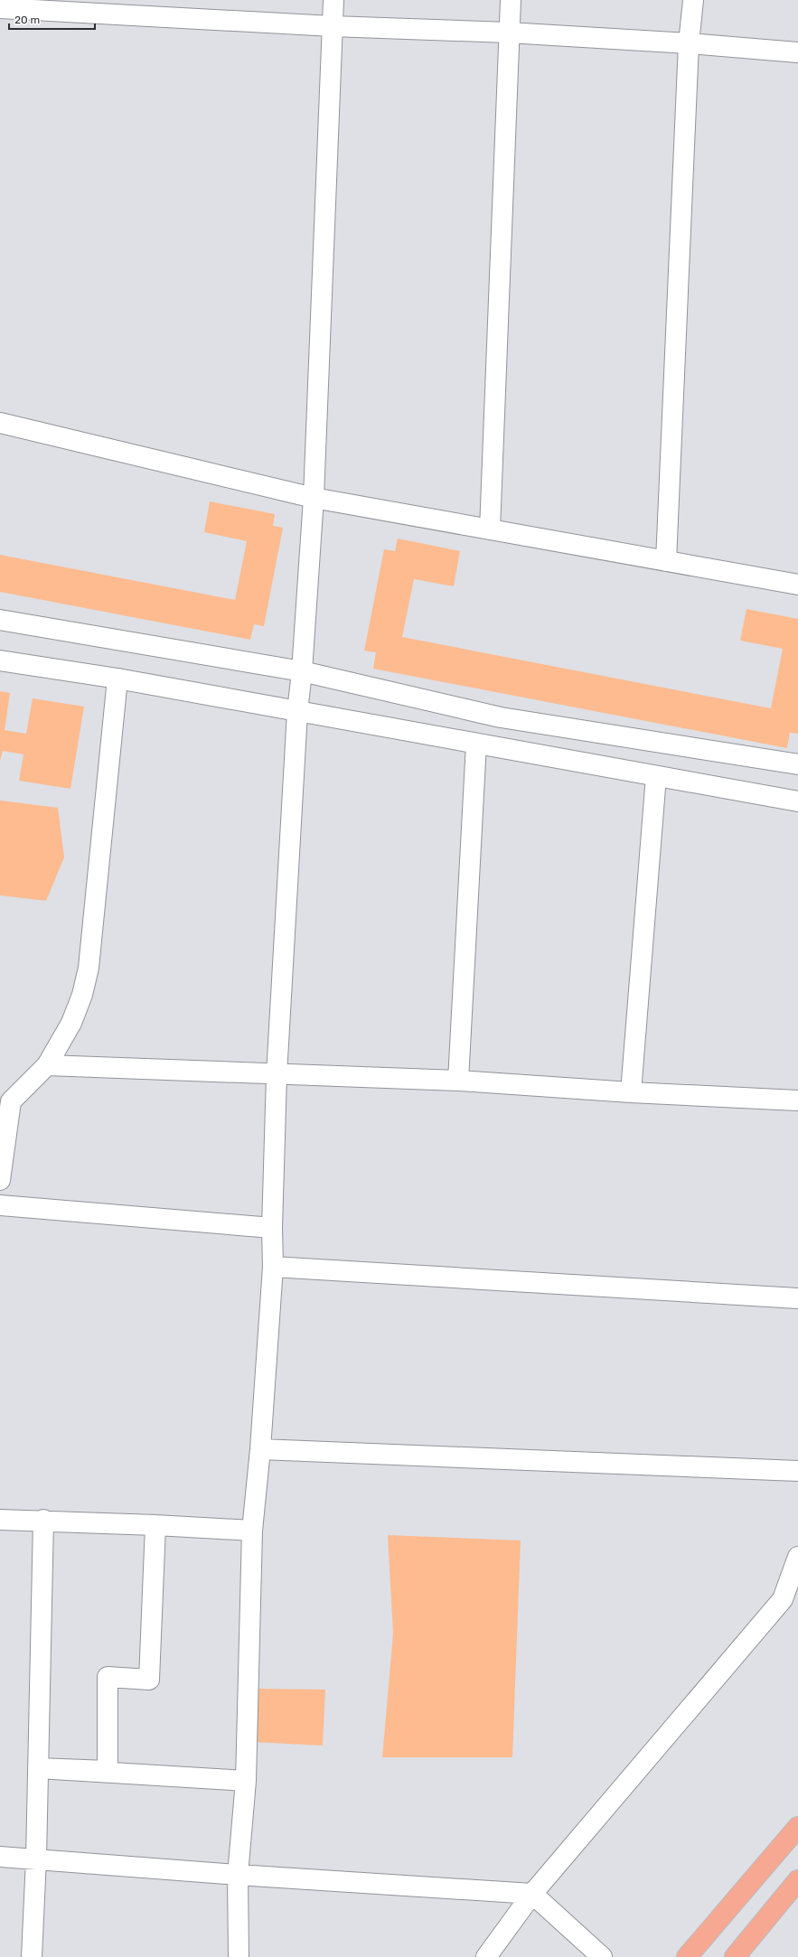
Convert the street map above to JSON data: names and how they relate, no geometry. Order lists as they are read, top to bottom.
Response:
{
  "scale_bar": "20 m"
}
